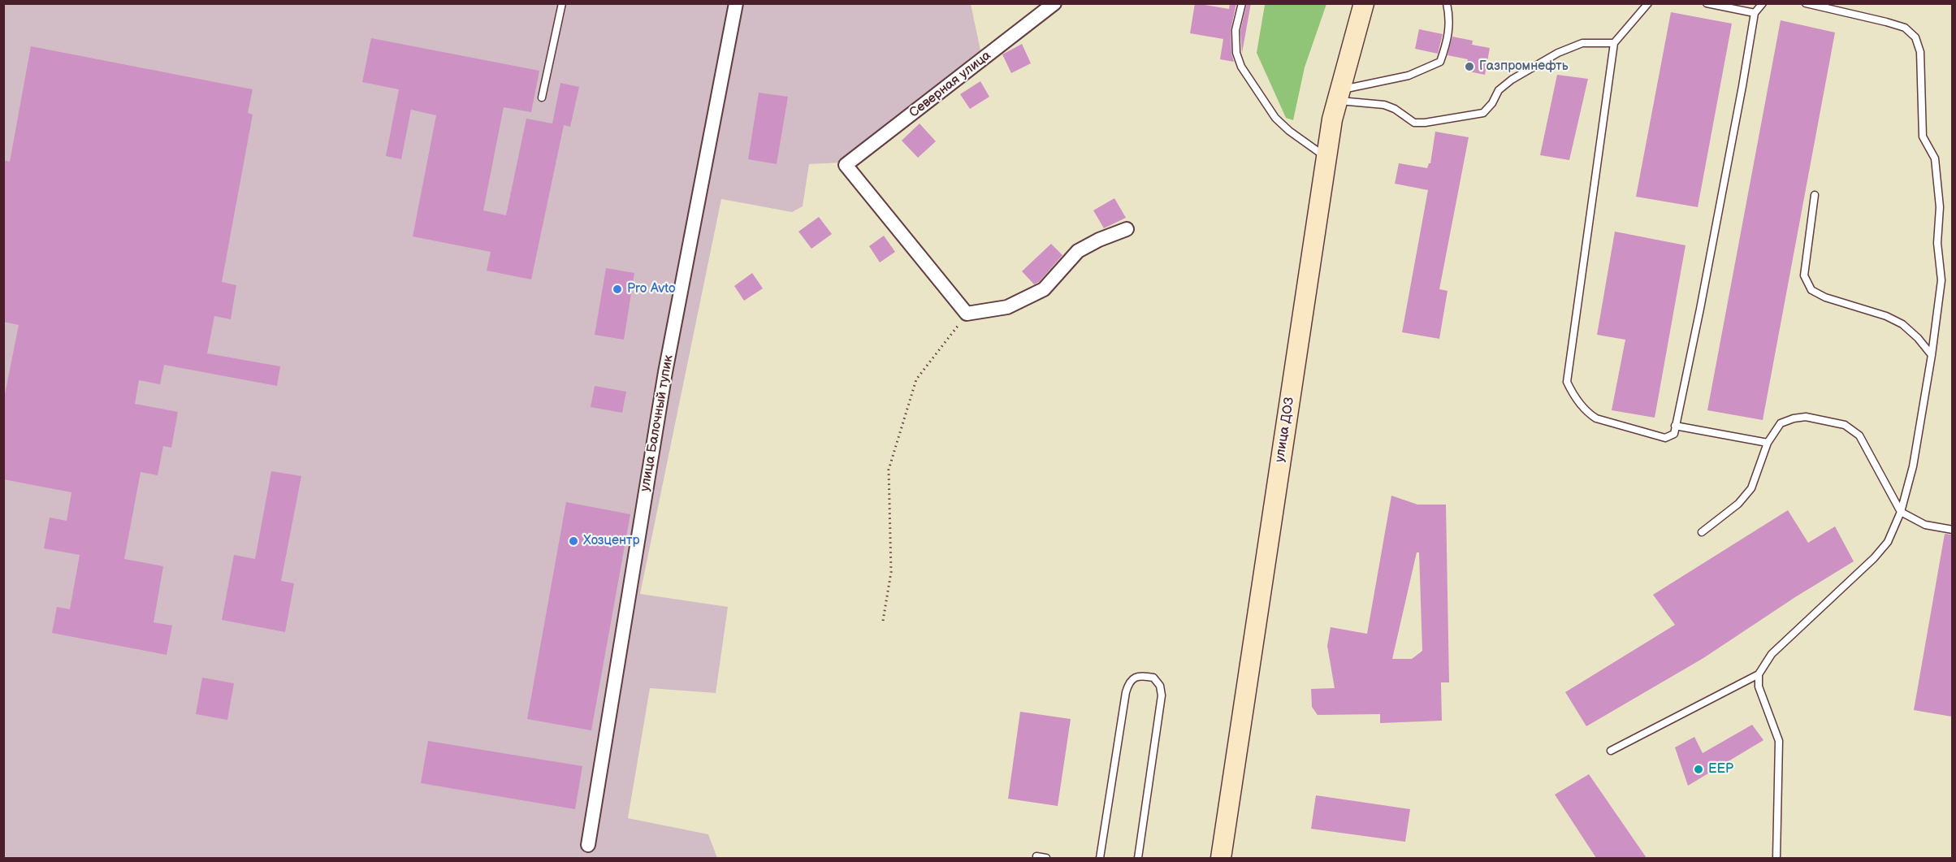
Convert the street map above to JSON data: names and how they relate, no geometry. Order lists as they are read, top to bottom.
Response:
{
  "streets": {
    "main road": ["улица ДОЗ"],
    "street": ["Северная улица", "улица Балочный тупик"]
  },
  "places": [
    "Газпромнефть",
    "Pro Аvto",
    "Хозцентр",
    "EEP"
  ]
}
